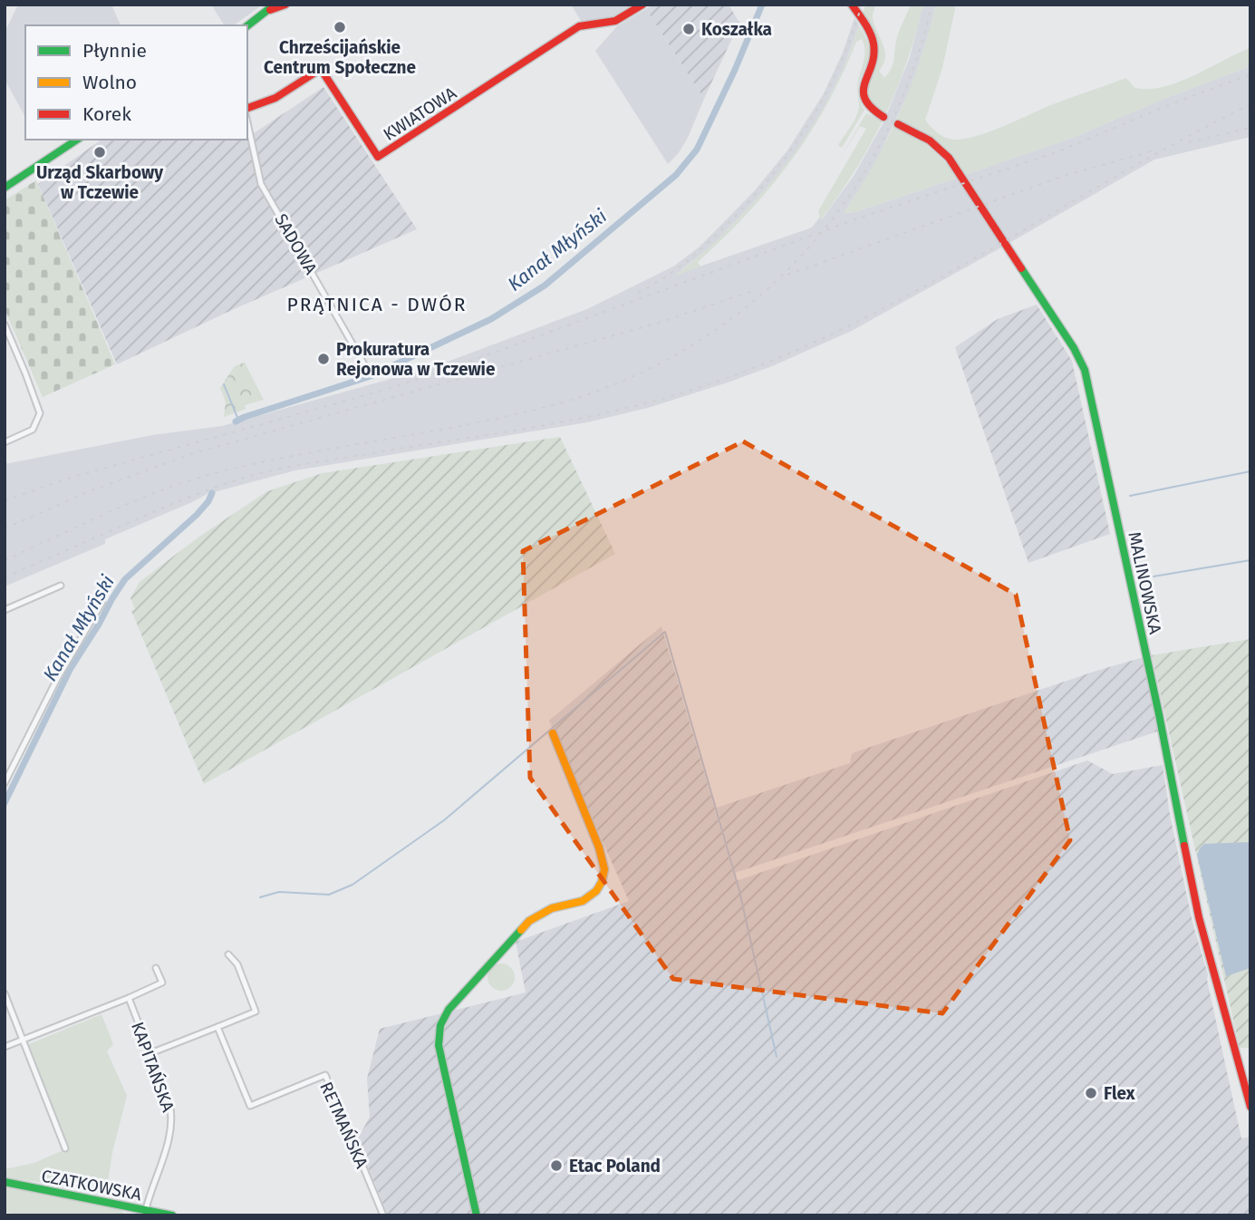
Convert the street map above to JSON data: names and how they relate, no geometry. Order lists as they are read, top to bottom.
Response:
{
  "streets": {
    "street": [
      "KWIATOWA",
      "SADOWA",
      "MALINOWSKA",
      "KAPITAŃSKA",
      "RETMAŃSKA",
      "CZATKOWSKA"
    ]
  },
  "crossings": [
    ["KAPITAŃSKA", "CZATKOWSKA"]
  ],
  "districts": ["PRĄTNICA - DWÓR"],
  "water": ["Kanał Młyński"],
  "places": [
    "Chrześcijańskie Centrum Społeczne",
    "Koszałka",
    "Urząd Skarbowy w Tczewie",
    "Prokuratura Rejonowa w Tczewie",
    "Flex",
    "Etac Poland"
  ],
  "legend": ["Płynnie", "Wolno", "Korek"]
}
